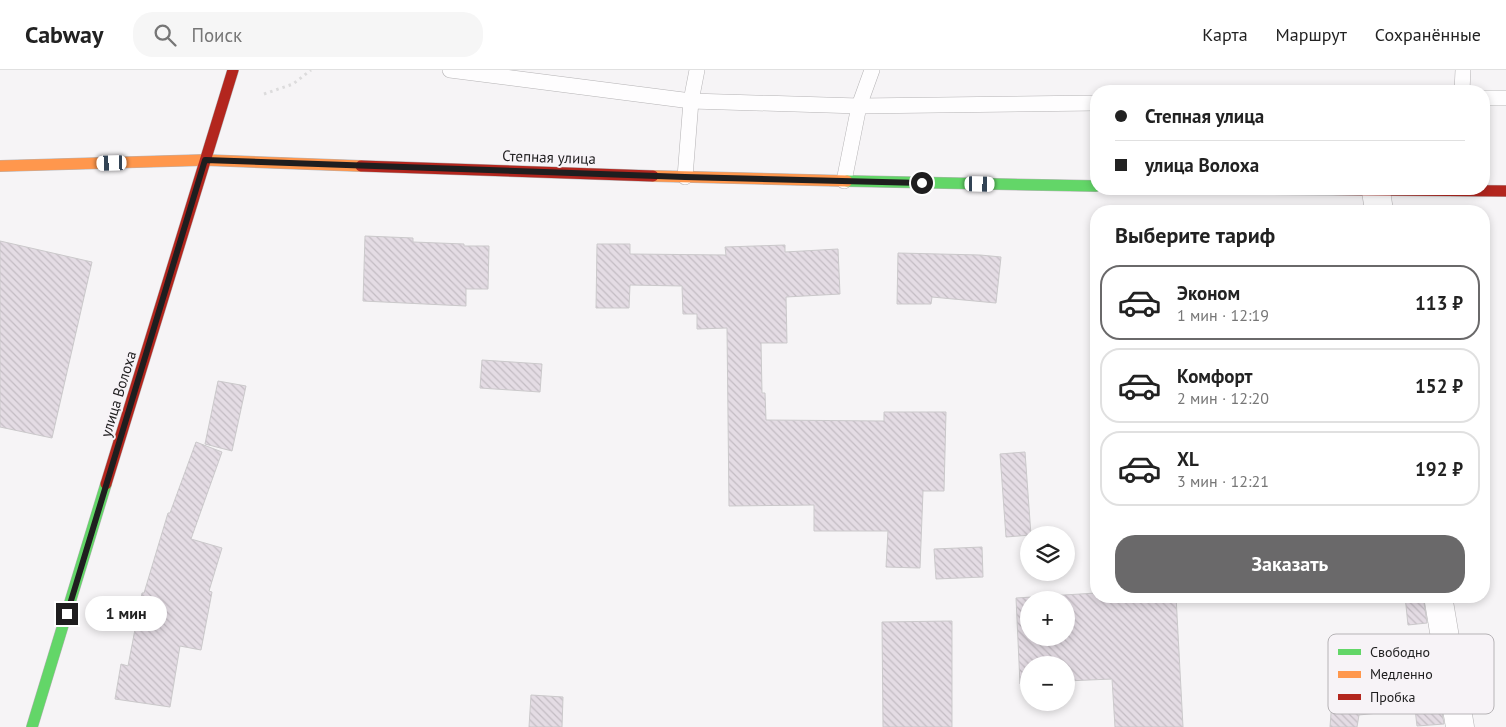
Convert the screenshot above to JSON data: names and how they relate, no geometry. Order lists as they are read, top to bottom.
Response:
{
  "streets": {
    "street": ["Степная улица", "улица Волоха"]
  },
  "crossings": [
    ["Степная улица", "улица Волоха"]
  ],
  "legend": ["Свободно", "Медленно", "Пробка"],
  "page": {
    "header": "Cabway",
    "search": "Поиск",
    "nav": ["Карта", "Маршрут", "Сохранённые"],
    "banner": ["Степная улица", "улица Волоха"],
    "heading": "Выберите тариф",
    "list": [
      {
        "name": "Эконом",
        "note": "1 мин · 12:19",
        "value": "113 ₽"
      },
      {
        "name": "Комфорт",
        "note": "2 мин · 12:20",
        "value": "152 ₽"
      },
      {
        "name": "XL",
        "note": "3 мин · 12:21",
        "value": "192 ₽"
      }
    ],
    "buttons": "Заказать",
    "map_buttons": ["+", "−"],
    "bubble": "1 мин"
  }
}
